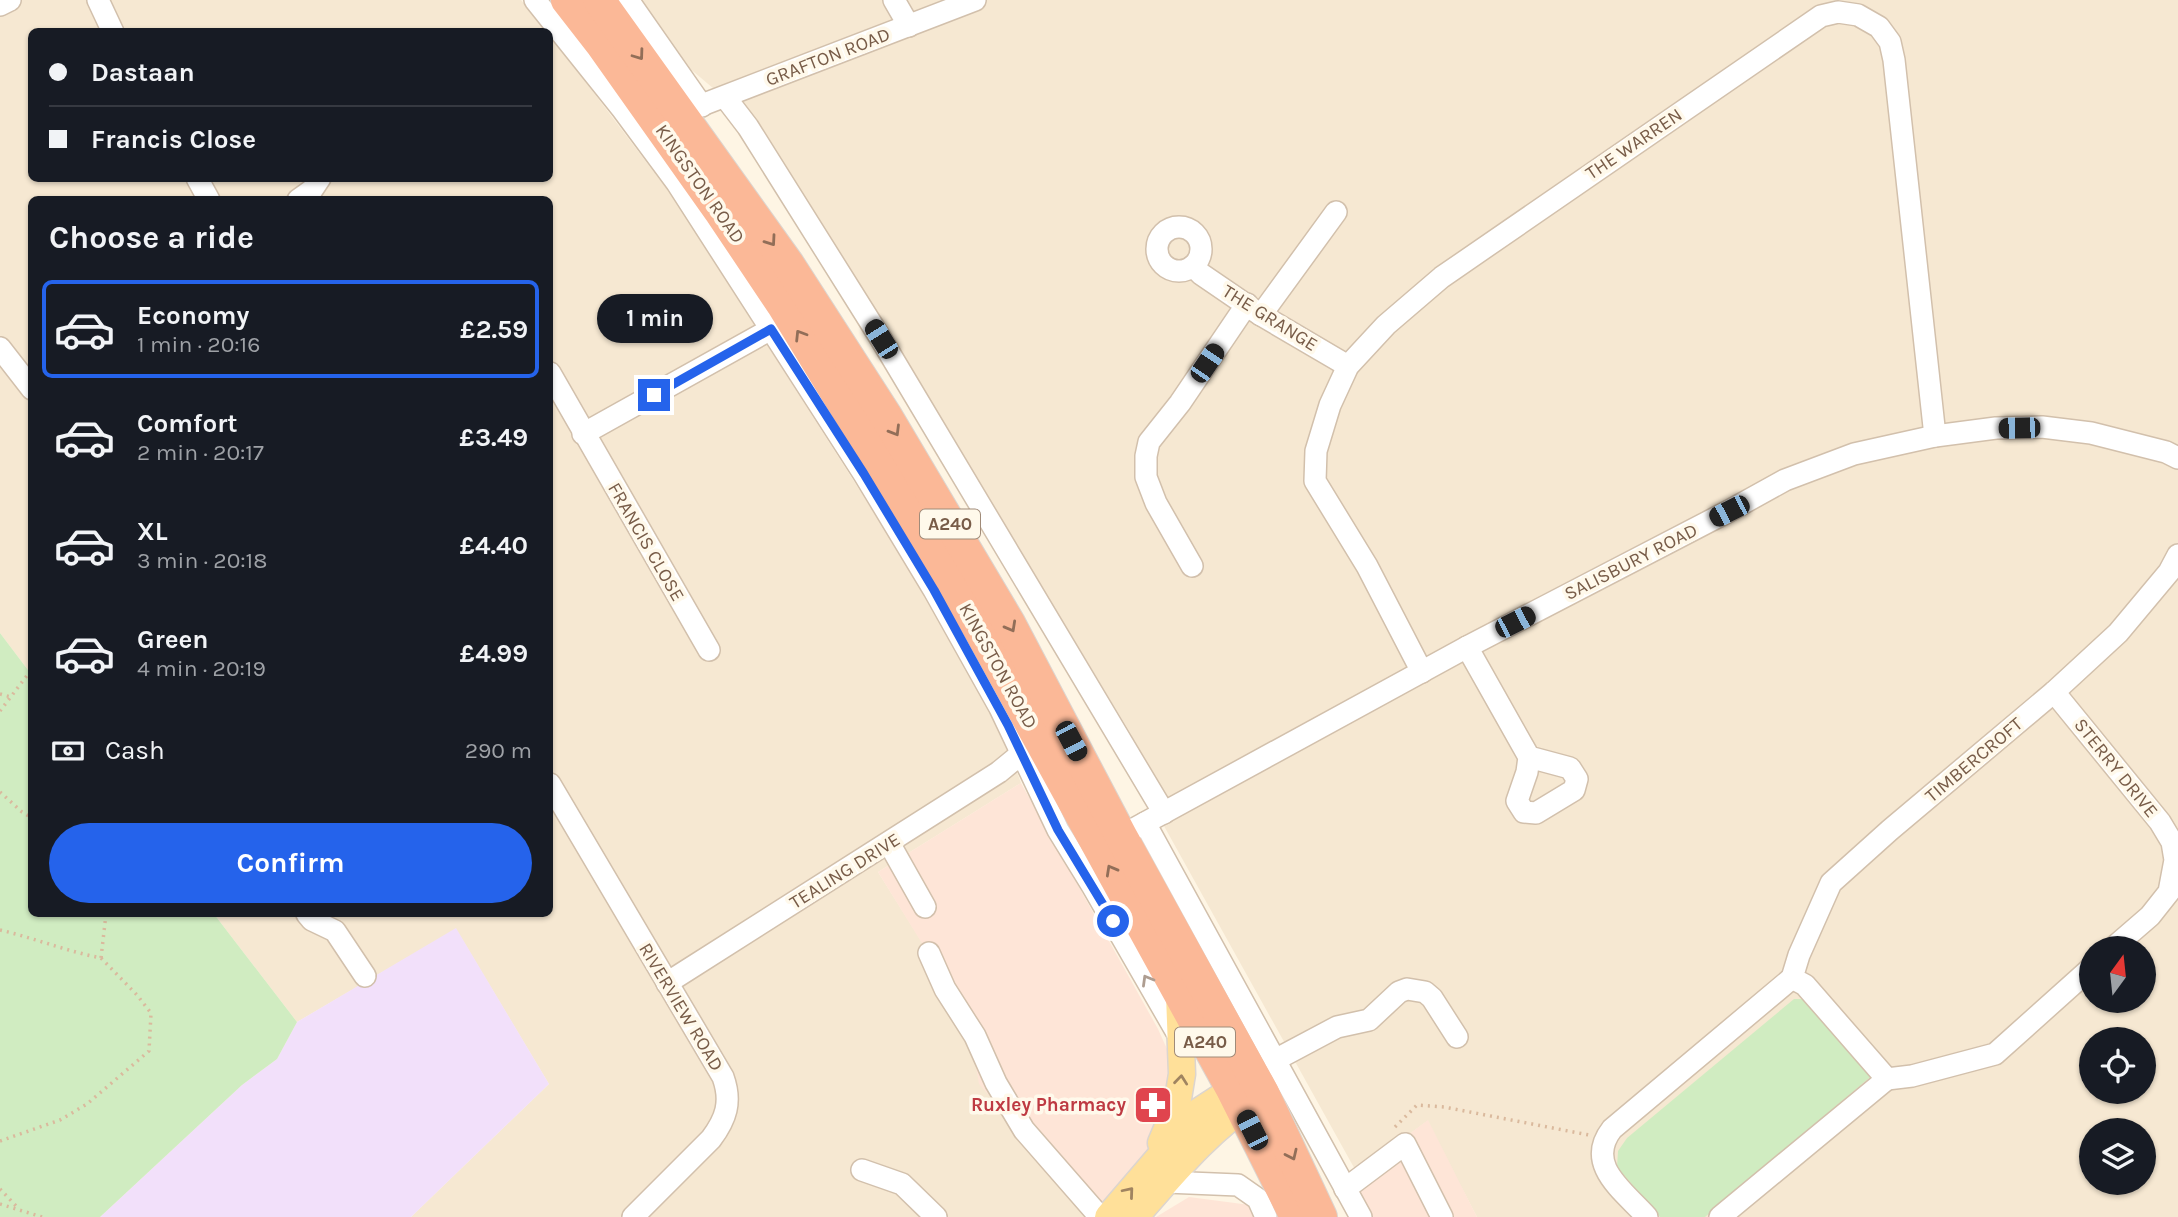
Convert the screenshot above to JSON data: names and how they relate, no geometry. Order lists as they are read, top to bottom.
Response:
{
  "streets": {
    "highway": ["KINGSTON ROAD", "A240"],
    "street": [
      "GRAFTON ROAD",
      "THE WARREN",
      "THE GRANGE",
      "FRANCIS CLOSE",
      "SALISBURY ROAD",
      "TIMBERCROFT",
      "STERRY DRIVE",
      "TEALING DRIVE",
      "RIVERVIEW ROAD"
    ]
  },
  "crossings": [
    ["GRAFTON ROAD", "KINGSTON ROAD"],
    ["THE WARREN", "THE GRANGE"],
    ["THE WARREN", "SALISBURY ROAD"],
    ["KINGSTON ROAD", "SALISBURY ROAD"],
    ["KINGSTON ROAD", "TEALING DRIVE"],
    ["TIMBERCROFT", "STERRY DRIVE"],
    ["TEALING DRIVE", "RIVERVIEW ROAD"]
  ],
  "places": {
    "pharmacy": ["Ruxley Pharmacy"]
  },
  "north": "top",
  "page": {
    "banner": ["Dastaan", "Francis Close"],
    "heading": "Choose a ride",
    "list": [
      {
        "name": "Economy",
        "note": "1 min · 20:16",
        "value": "£2.59"
      },
      {
        "name": "Comfort",
        "note": "2 min · 20:17",
        "value": "£3.49"
      },
      {
        "name": "XL",
        "note": "3 min · 20:18",
        "value": "£4.40"
      },
      {
        "name": "Green",
        "note": "4 min · 20:19",
        "value": "£4.99"
      }
    ],
    "bubble": "1 min",
    "pay": ["Cash", "290 m"],
    "buttons": "Confirm"
  }
}
